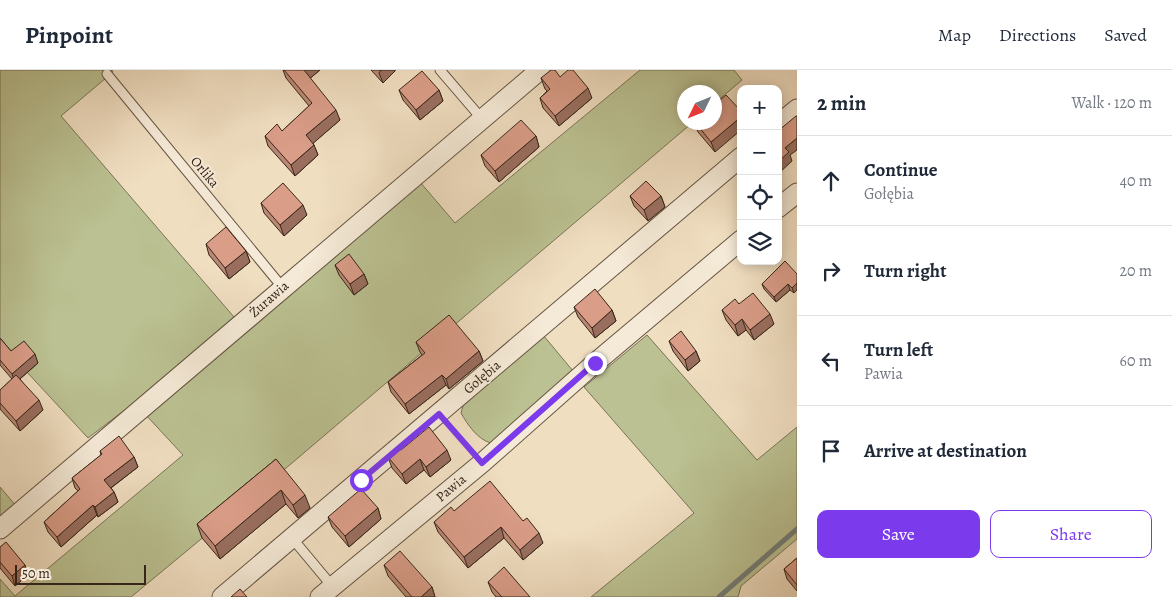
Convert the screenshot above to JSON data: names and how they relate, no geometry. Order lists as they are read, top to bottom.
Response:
{
  "streets": {
    "street": ["Żurawia", "Gołębia", "Pawia"],
    "lane": ["Orlika"]
  },
  "crossings": [
    ["Orlika", "Żurawia"]
  ],
  "scale_bar": "50 m",
  "north": "bottom left",
  "page": {
    "header": "Pinpoint",
    "nav": ["Map", "Directions", "Saved"],
    "heading": ["2 min", "Walk · 120 m"],
    "map_buttons": ["+", "−"],
    "list": [
      ["Continue", "Gołębia", "40 m"],
      ["Turn right", "20 m"],
      ["Turn left", "Pawia", "60 m"],
      "Arrive at destination"
    ],
    "buttons": ["Save", "Share"],
    "scale": "50 m"
  }
}
